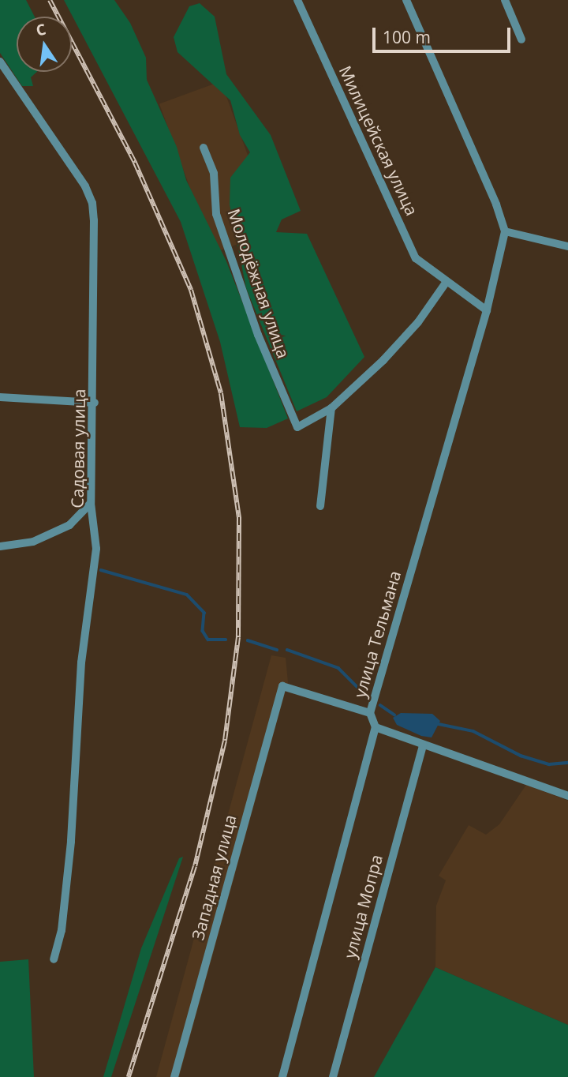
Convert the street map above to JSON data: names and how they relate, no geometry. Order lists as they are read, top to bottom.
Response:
{
  "streets": {
    "street": [
      "Милицейская улица",
      "Молодёжная улица",
      "Садовая улица",
      "улица Тельмана",
      "Западная улица",
      "улица Мопра"
    ]
  },
  "crossings": [
    ["Милицейская улица", "улица Тельмана"],
    ["улица Тельмана", "Западная улица"]
  ],
  "scale_bar": "100 m",
  "north": "top"
}
